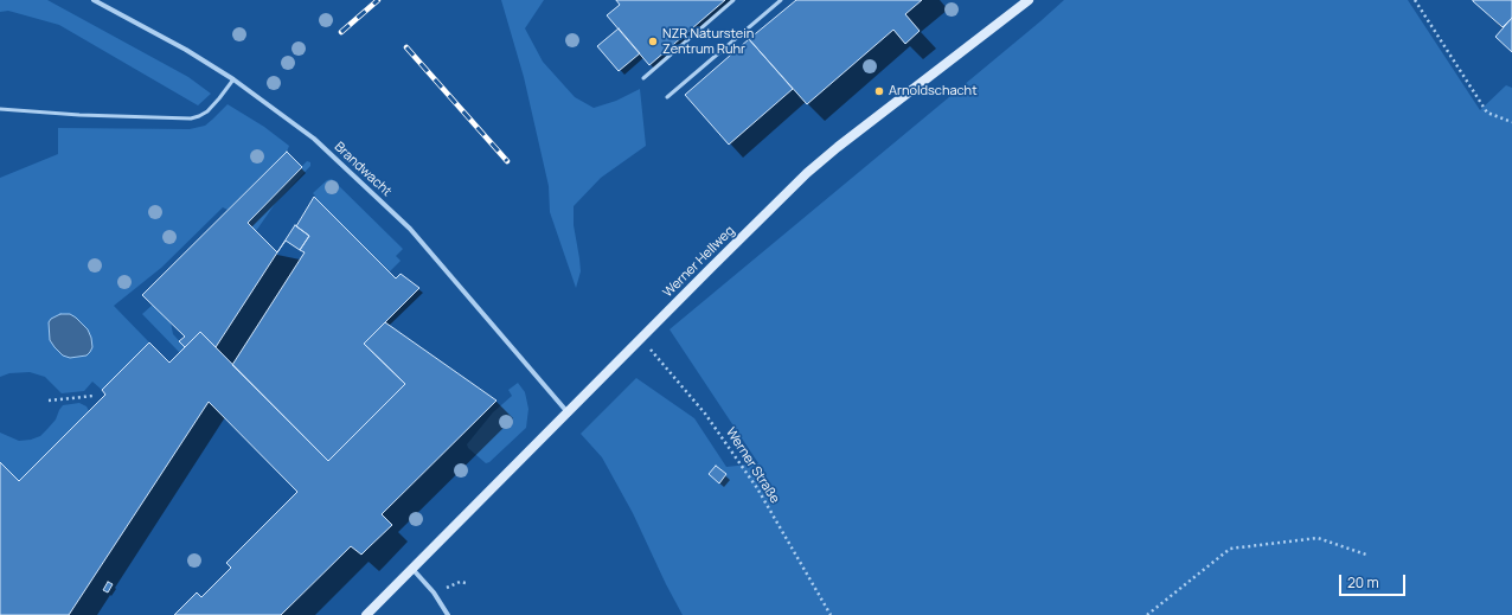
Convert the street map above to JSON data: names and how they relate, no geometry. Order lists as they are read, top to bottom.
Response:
{
  "streets": {
    "main road": ["Werner Hellweg"],
    "street": ["Brandwacht"],
    "path": ["Werner Straße"]
  },
  "crossings": [
    ["Brandwacht", "Werner Hellweg"],
    ["Werner Hellweg", "Werner Straße"]
  ],
  "places": ["NZR Naturstein Zentrum Ruhr", "Arnoldschacht"],
  "scale_bar": "20 m"
}
